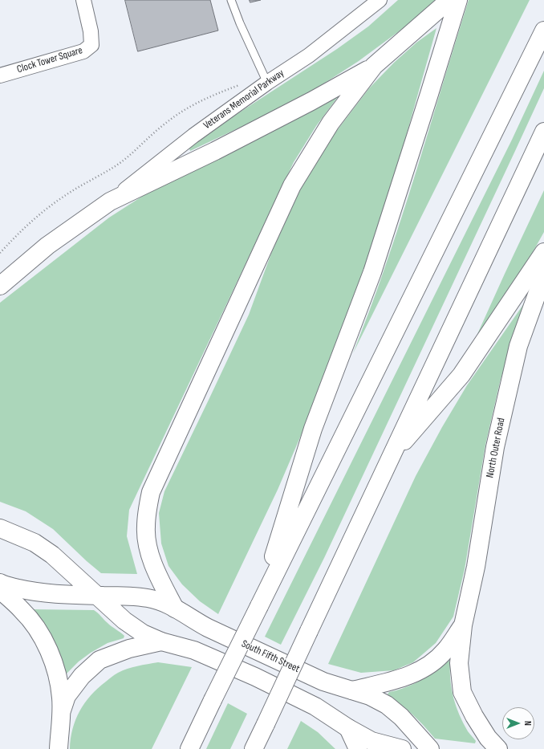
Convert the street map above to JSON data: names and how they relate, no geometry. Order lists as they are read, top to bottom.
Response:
{
  "streets": {
    "main road": ["North Outer Road", "South Fifth Street"],
    "street": ["Clock Tower Square", "Veterans Memorial Parkway"]
  },
  "north": "right"
}
